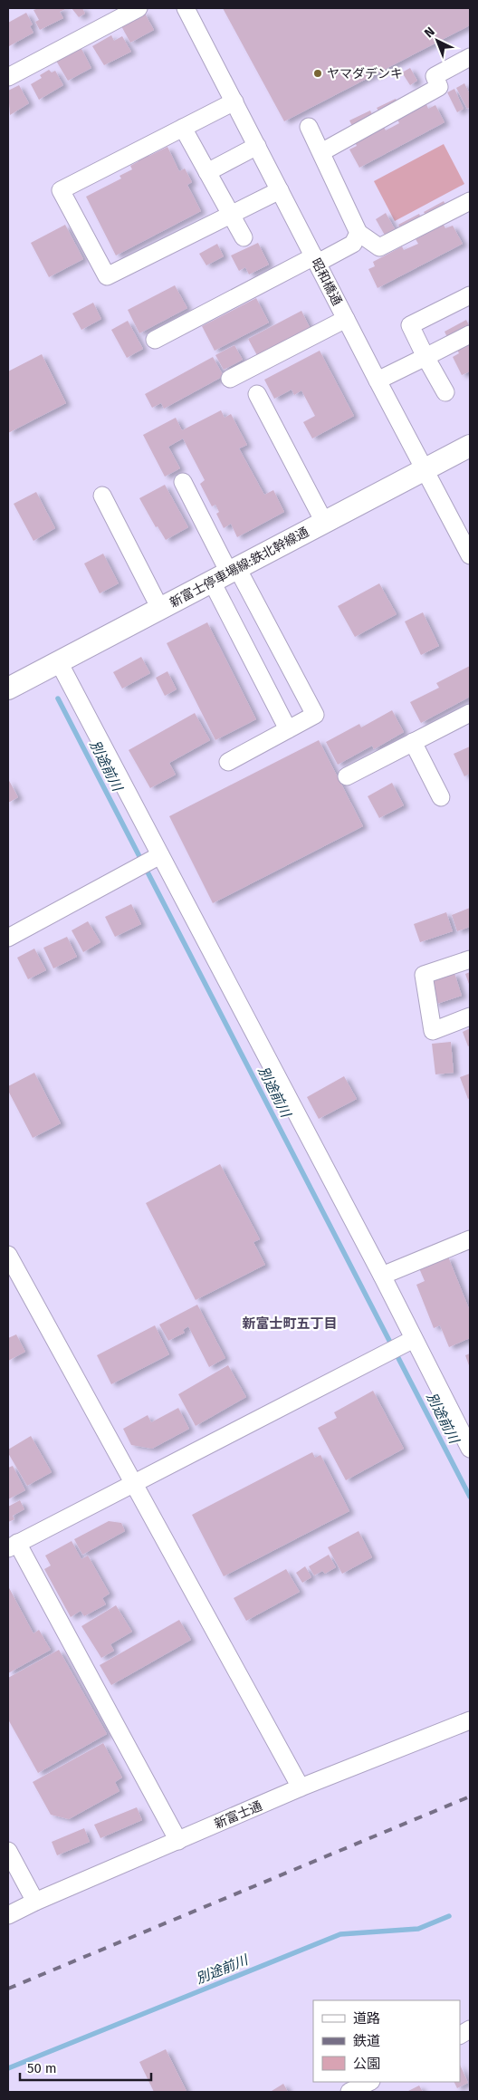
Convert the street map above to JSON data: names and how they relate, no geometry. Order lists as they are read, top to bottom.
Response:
{
  "streets": {
    "main road": ["新富士停車場線:鉄北幹線通"],
    "street": ["昭和橋通", "新富士通"]
  },
  "crossings": [
    ["昭和橋通", "新富士停車場線:鉄北幹線通"]
  ],
  "districts": ["新富士町五丁目"],
  "water": ["別途前川"],
  "places": ["ヤマダデンキ"],
  "legend": ["道路", "鉄道", "公園"],
  "scale_bar": "50 m",
  "north": "top left"
}
